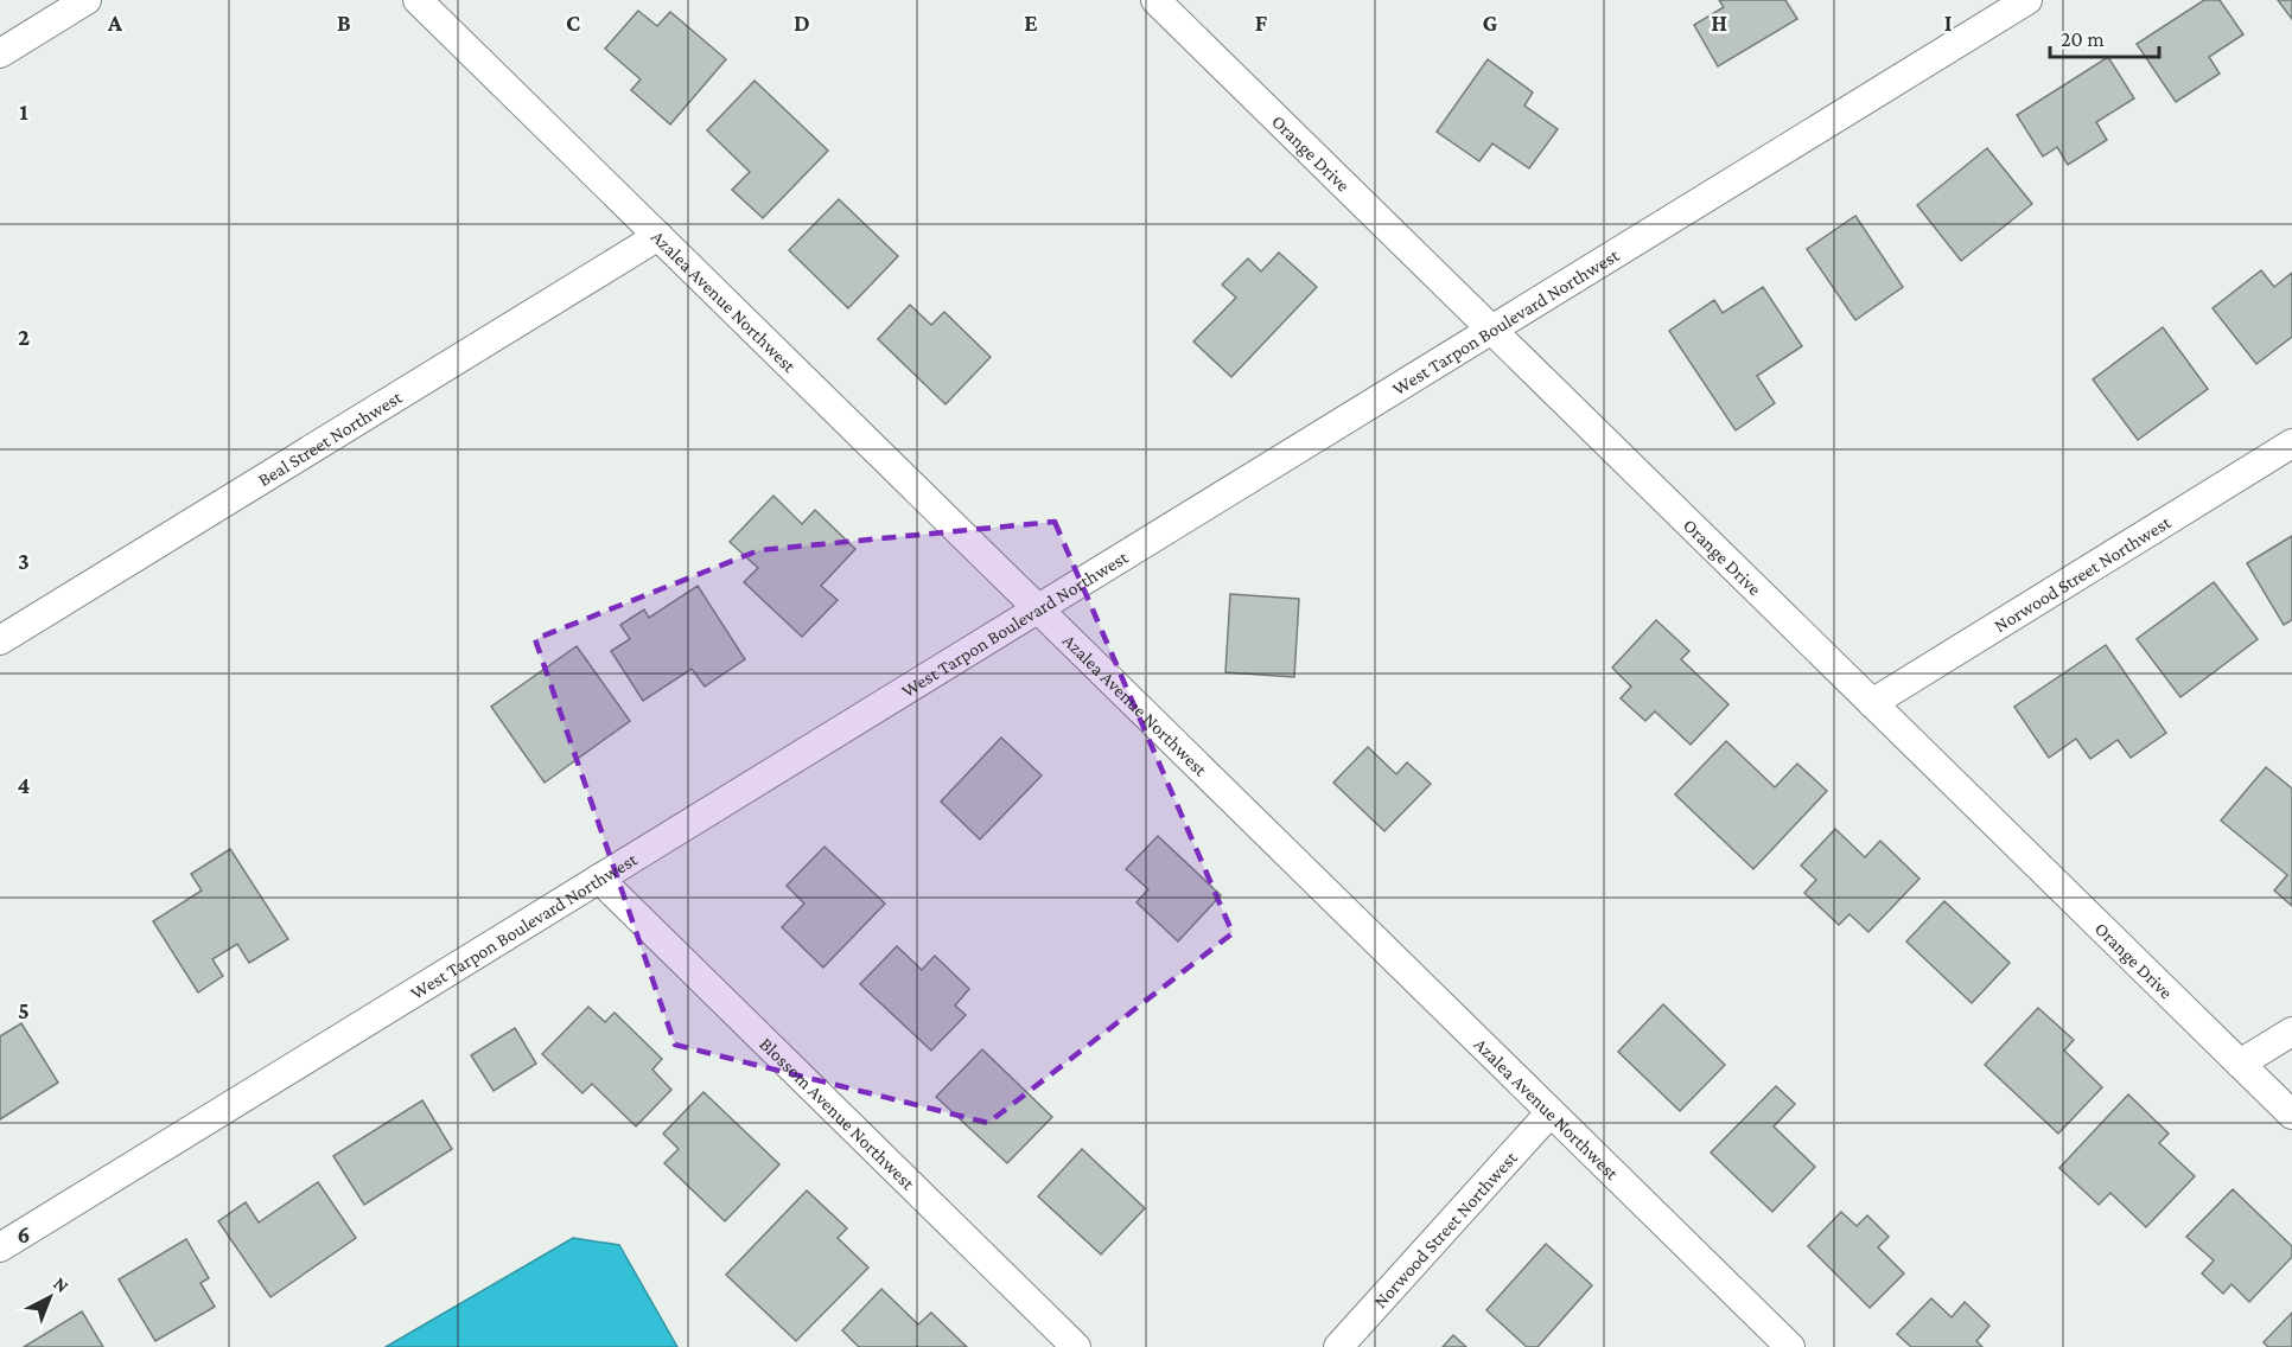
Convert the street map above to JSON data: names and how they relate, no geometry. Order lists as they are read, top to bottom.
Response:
{
  "streets": {
    "street": [
      "Orange Drive",
      "Azalea Avenue Northwest",
      "West Tarpon Boulevard Northwest",
      "Beal Street Northwest",
      "Norwood Street Northwest",
      "Blossom Avenue Northwest"
    ]
  },
  "crossings": [
    ["Orange Drive", "West Tarpon Boulevard Northwest"],
    ["Orange Drive", "Norwood Street Northwest"],
    ["Azalea Avenue Northwest", "West Tarpon Boulevard Northwest"],
    ["Azalea Avenue Northwest", "Beal Street Northwest"],
    ["Azalea Avenue Northwest", "Norwood Street Northwest"],
    ["West Tarpon Boulevard Northwest", "Blossom Avenue Northwest"]
  ],
  "scale_bar": "20 m",
  "north": "top right",
  "grid": {
    "columns": [
      "A",
      "B",
      "C",
      "D",
      "E",
      "F",
      "G",
      "H",
      "I"
    ],
    "rows": [
      "1",
      "2",
      "3",
      "4",
      "5",
      "6"
    ]
  }
}
